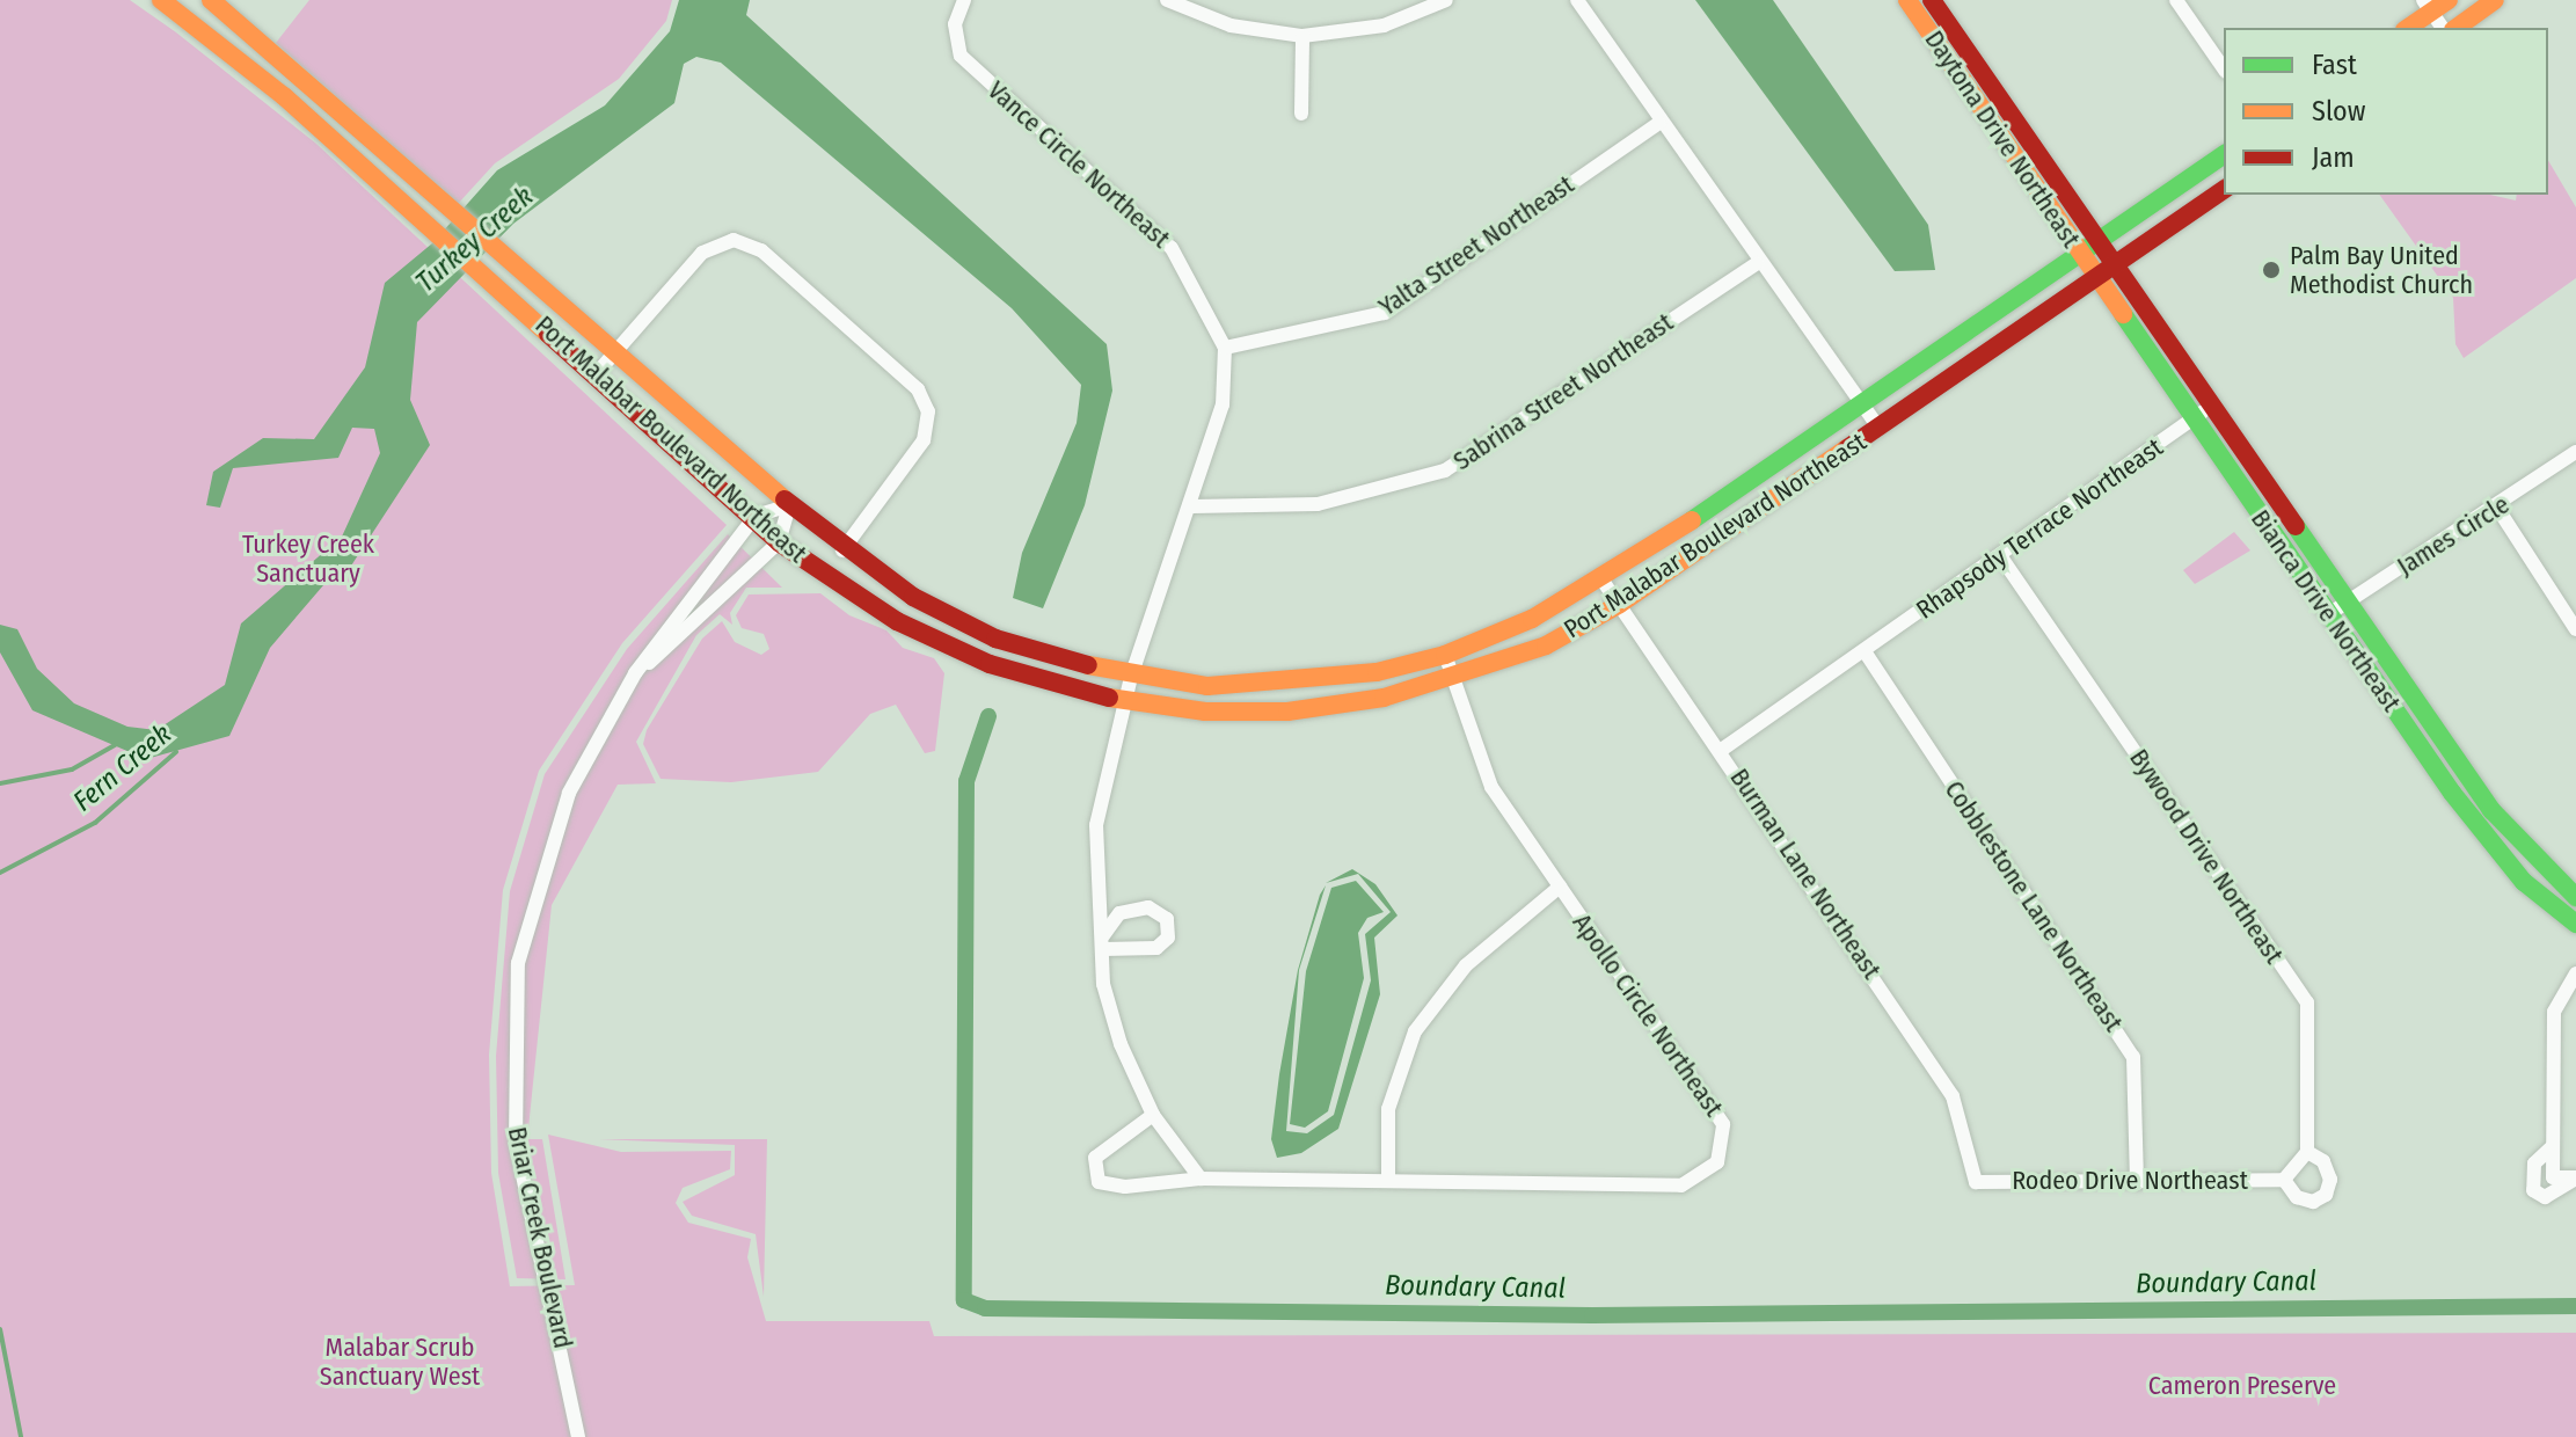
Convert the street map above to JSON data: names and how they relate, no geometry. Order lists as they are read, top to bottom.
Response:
{
  "streets": {
    "street": [
      "Daytona Drive Northeast",
      "Vance Circle Northeast",
      "Yalta Street Northeast",
      "Sabrina Street Northeast",
      "Port Malabar Boulevard Northeast",
      "Rhapsody Terrace Northeast",
      "James Circle",
      "Bianca Drive Northeast",
      "Bywood Drive Northeast",
      "Burman Lane Northeast",
      "Cobblestone Lane Northeast",
      "Apollo Circle Northeast",
      "Rodeo Drive Northeast",
      "Briar Creek Boulevard"
    ]
  },
  "crossings": [
    ["Daytona Drive Northeast", "Port Malabar Boulevard Northeast"],
    ["Daytona Drive Northeast", "Bianca Drive Northeast"],
    ["Vance Circle Northeast", "Yalta Street Northeast"],
    ["Port Malabar Boulevard Northeast", "Bianca Drive Northeast"],
    ["Port Malabar Boulevard Northeast", "Burman Lane Northeast"],
    ["Port Malabar Boulevard Northeast", "Apollo Circle Northeast"],
    ["Port Malabar Boulevard Northeast", "Briar Creek Boulevard"],
    ["Rhapsody Terrace Northeast", "Bianca Drive Northeast"],
    ["Rhapsody Terrace Northeast", "Bywood Drive Northeast"],
    ["Rhapsody Terrace Northeast", "Burman Lane Northeast"],
    ["Rhapsody Terrace Northeast", "Cobblestone Lane Northeast"],
    ["James Circle", "Bianca Drive Northeast"],
    ["Bywood Drive Northeast", "Rodeo Drive Northeast"],
    ["Burman Lane Northeast", "Rodeo Drive Northeast"],
    ["Cobblestone Lane Northeast", "Rodeo Drive Northeast"]
  ],
  "water": ["Turkey Creek", "Fern Creek", "Boundary Canal"],
  "parks": ["Turkey Creek Sanctuary", "Malabar Scrub Sanctuary West", "Cameron Preserve"],
  "places": ["Palm Bay United Methodist Church"],
  "legend": ["Fast", "Slow", "Jam"]
}
